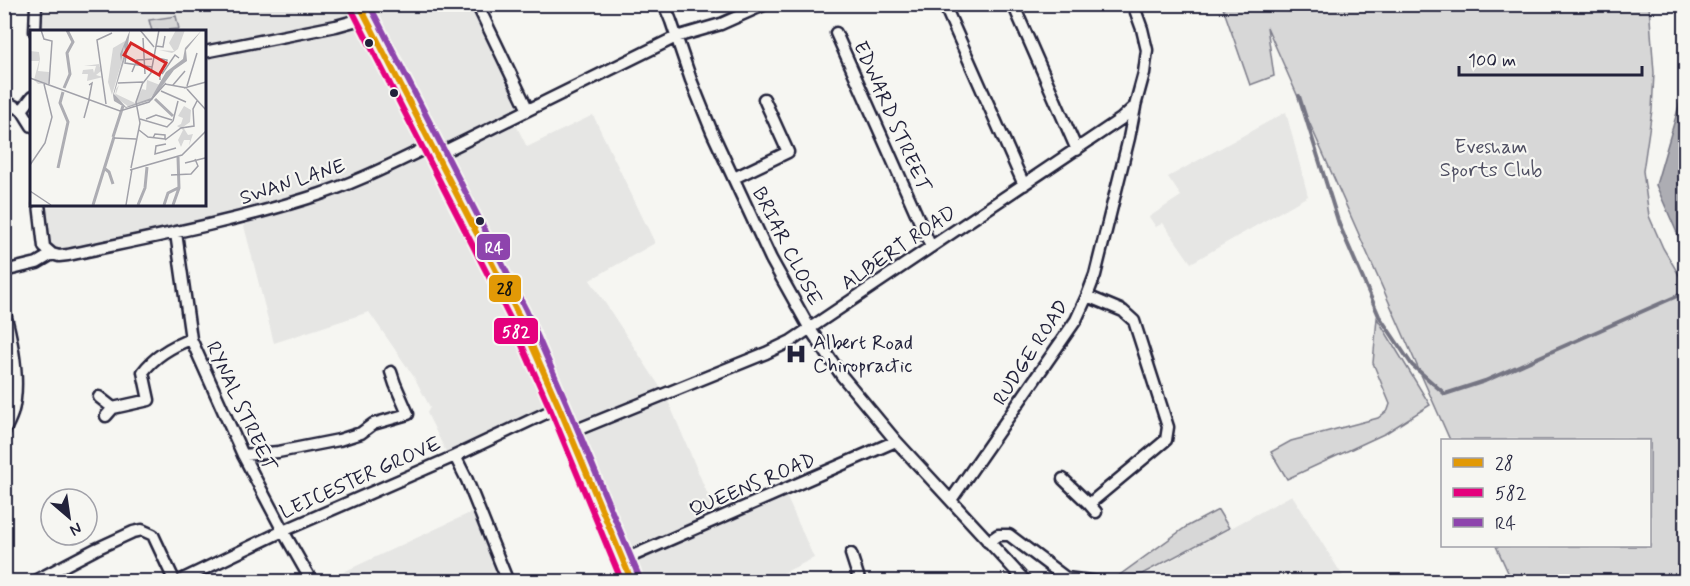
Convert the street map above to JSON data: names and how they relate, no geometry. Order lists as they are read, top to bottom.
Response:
{
  "streets": {
    "street": [
      "EDWARD STREET",
      "SWAN LANE",
      "BRIAR CLOSE",
      "ALBERT ROAD",
      "RUDGE ROAD",
      "RYNAL STREET",
      "LEICESTER GROVE",
      "QUEENS ROAD"
    ]
  },
  "crossings": [
    ["EDWARD STREET", "ALBERT ROAD"],
    ["SWAN LANE", "BRIAR CLOSE"],
    ["SWAN LANE", "RYNAL STREET"],
    ["BRIAR CLOSE", "ALBERT ROAD"],
    ["BRIAR CLOSE", "RUDGE ROAD"],
    ["BRIAR CLOSE", "QUEENS ROAD"],
    ["ALBERT ROAD", "RUDGE ROAD"],
    ["RYNAL STREET", "LEICESTER GROVE"]
  ],
  "parks": ["Evesham Sports Club"],
  "places": {
    "hospital": ["Albert Road Chiropractic"]
  },
  "lines": ["transit line 28", "transit line R4", "transit line 582"],
  "legend": ["28", "582", "R4"],
  "scale_bar": "100 m",
  "north": "bottom right"
}
